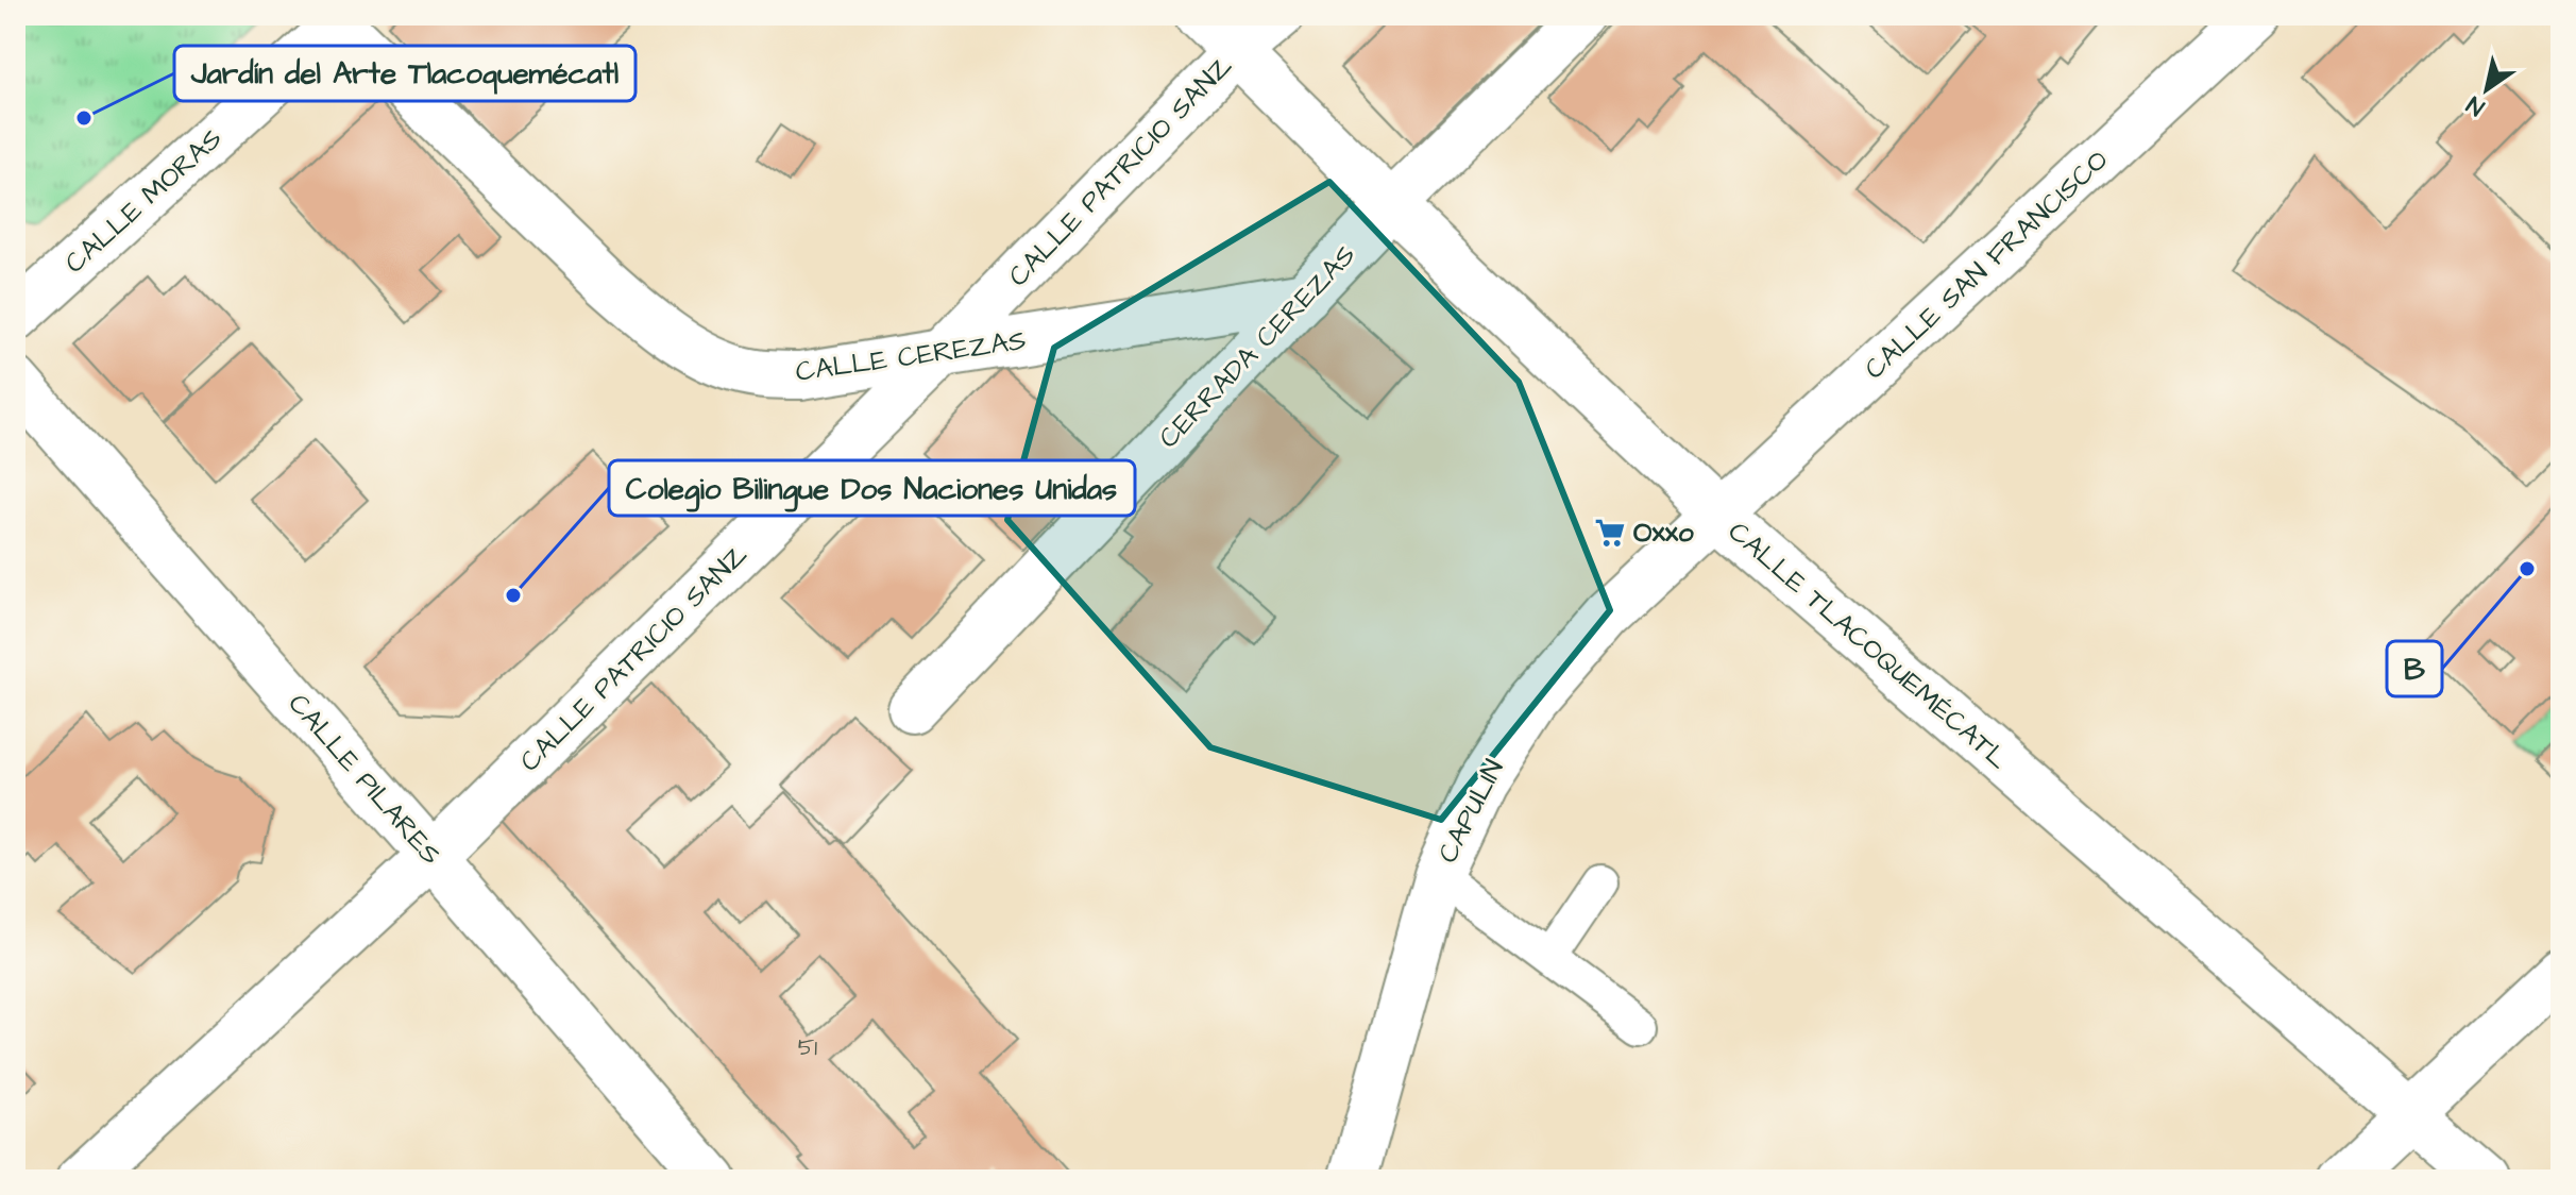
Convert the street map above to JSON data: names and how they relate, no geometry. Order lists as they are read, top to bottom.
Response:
{
  "streets": {
    "street": [
      "CALLE PATRICIO SANZ",
      "CALLE MORAS",
      "CALLE SAN FRANCISCO",
      "CERRADA CEREZAS",
      "CALLE CEREZAS",
      "CALLE TLACOQUEMÉCATL",
      "CALLE PILARES",
      "CAPULIN"
    ]
  },
  "crossings": [
    ["CALLE PATRICIO SANZ", "CALLE CEREZAS"],
    ["CALLE PATRICIO SANZ", "CALLE TLACOQUEMÉCATL"],
    ["CALLE PATRICIO SANZ", "CALLE PILARES"],
    ["CALLE MORAS", "CALLE CEREZAS"],
    ["CALLE SAN FRANCISCO", "CALLE TLACOQUEMÉCATL"],
    ["CALLE SAN FRANCISCO", "CAPULIN"],
    ["CERRADA CEREZAS", "CALLE CEREZAS"],
    ["CERRADA CEREZAS", "CALLE TLACOQUEMÉCATL"],
    ["CALLE TLACOQUEMÉCATL", "CAPULIN"]
  ],
  "places": {
    "other": ["Jardín del Arte Tlacoquemécatl", "B", "Colegio Bilingue Dos Naciones Unidas"],
    "supermarket": ["Oxxo"]
  },
  "house_numbers": ["51"],
  "north": "bottom left"
}
